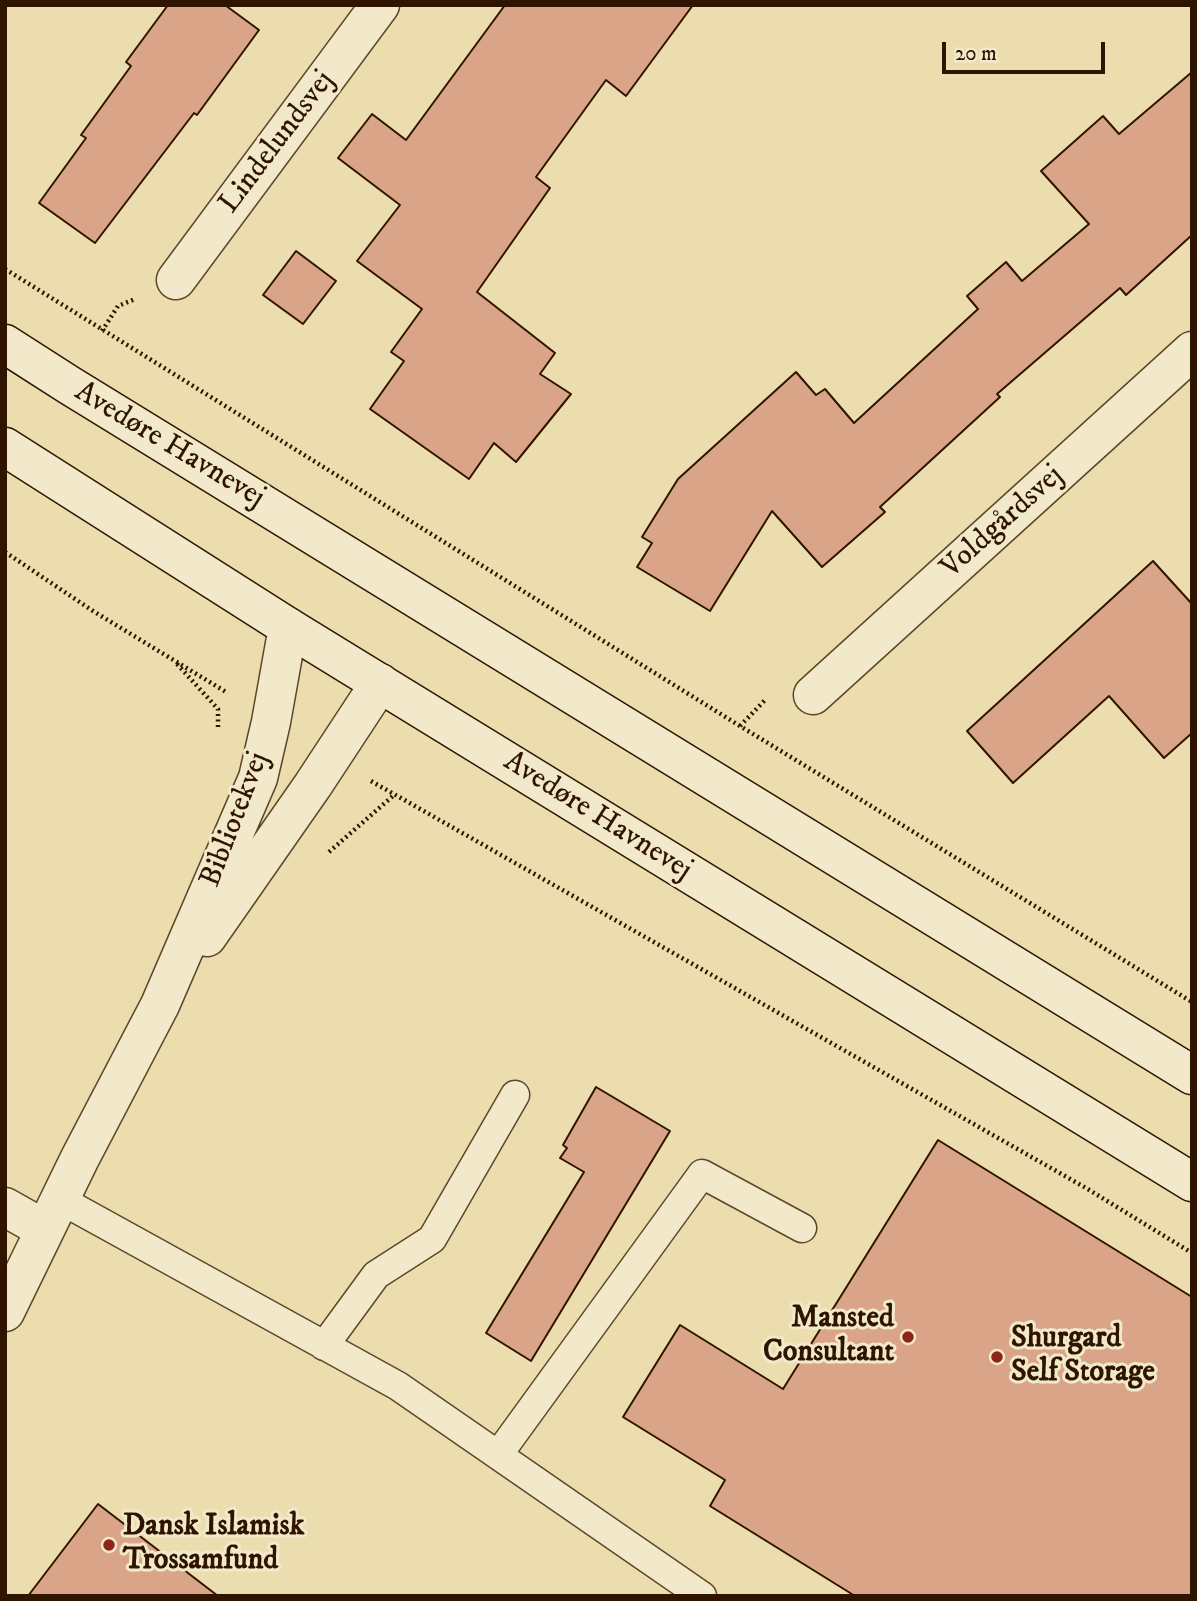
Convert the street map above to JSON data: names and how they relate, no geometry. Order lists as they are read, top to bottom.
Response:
{
  "streets": {
    "street": [
      "Lindelundsvej",
      "Avedøre Havnevej",
      "Voldgårdsvej",
      "Bibliotekvej"
    ]
  },
  "crossings": [
    ["Avedøre Havnevej", "Bibliotekvej"]
  ],
  "places": ["Mansted Consultant", "Shurgard Self Storage", "Dansk Islamisk Trossamfund"],
  "scale_bar": "20 m"
}
